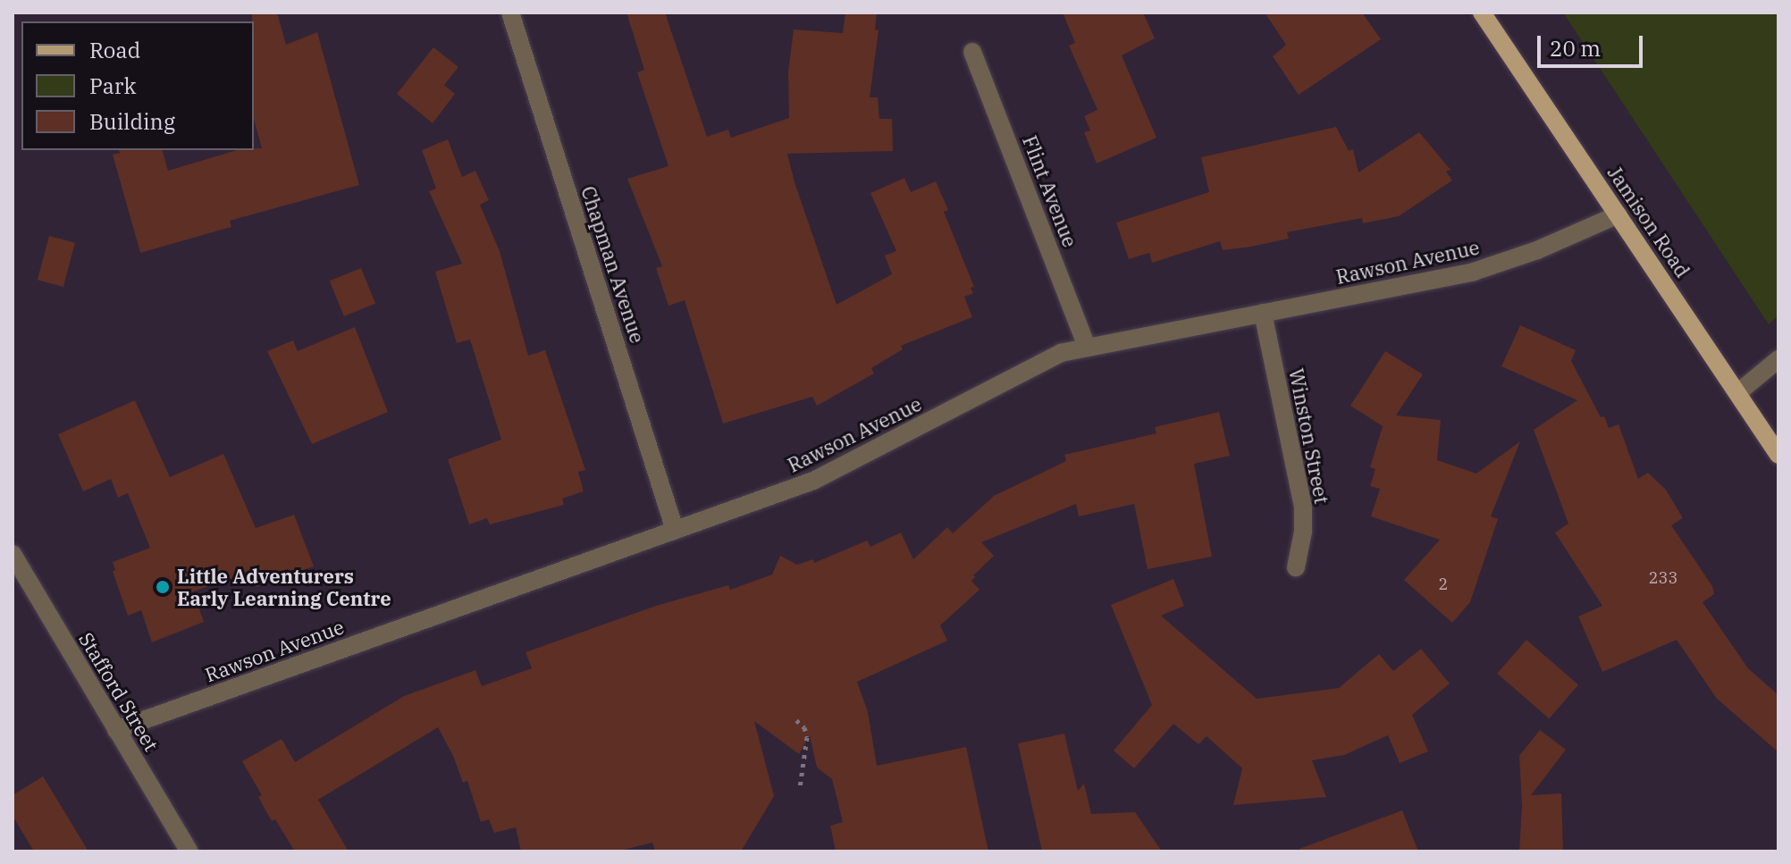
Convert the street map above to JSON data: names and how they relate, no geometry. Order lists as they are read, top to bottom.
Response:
{
  "streets": {
    "main road": ["Jamison Road"],
    "street": [
      "Flint Avenue",
      "Rawson Avenue",
      "Chapman Avenue",
      "Winston Street",
      "Stafford Street"
    ]
  },
  "crossings": [
    ["Flint Avenue", "Rawson Avenue"],
    ["Jamison Road", "Rawson Avenue"],
    ["Rawson Avenue", "Chapman Avenue"],
    ["Rawson Avenue", "Winston Street"],
    ["Rawson Avenue", "Stafford Street"]
  ],
  "places": ["Little Adventurers Early Learning Centre"],
  "house_numbers": ["233", "2"],
  "legend": ["Road", "Park", "Building"],
  "scale_bar": "20 m"
}
